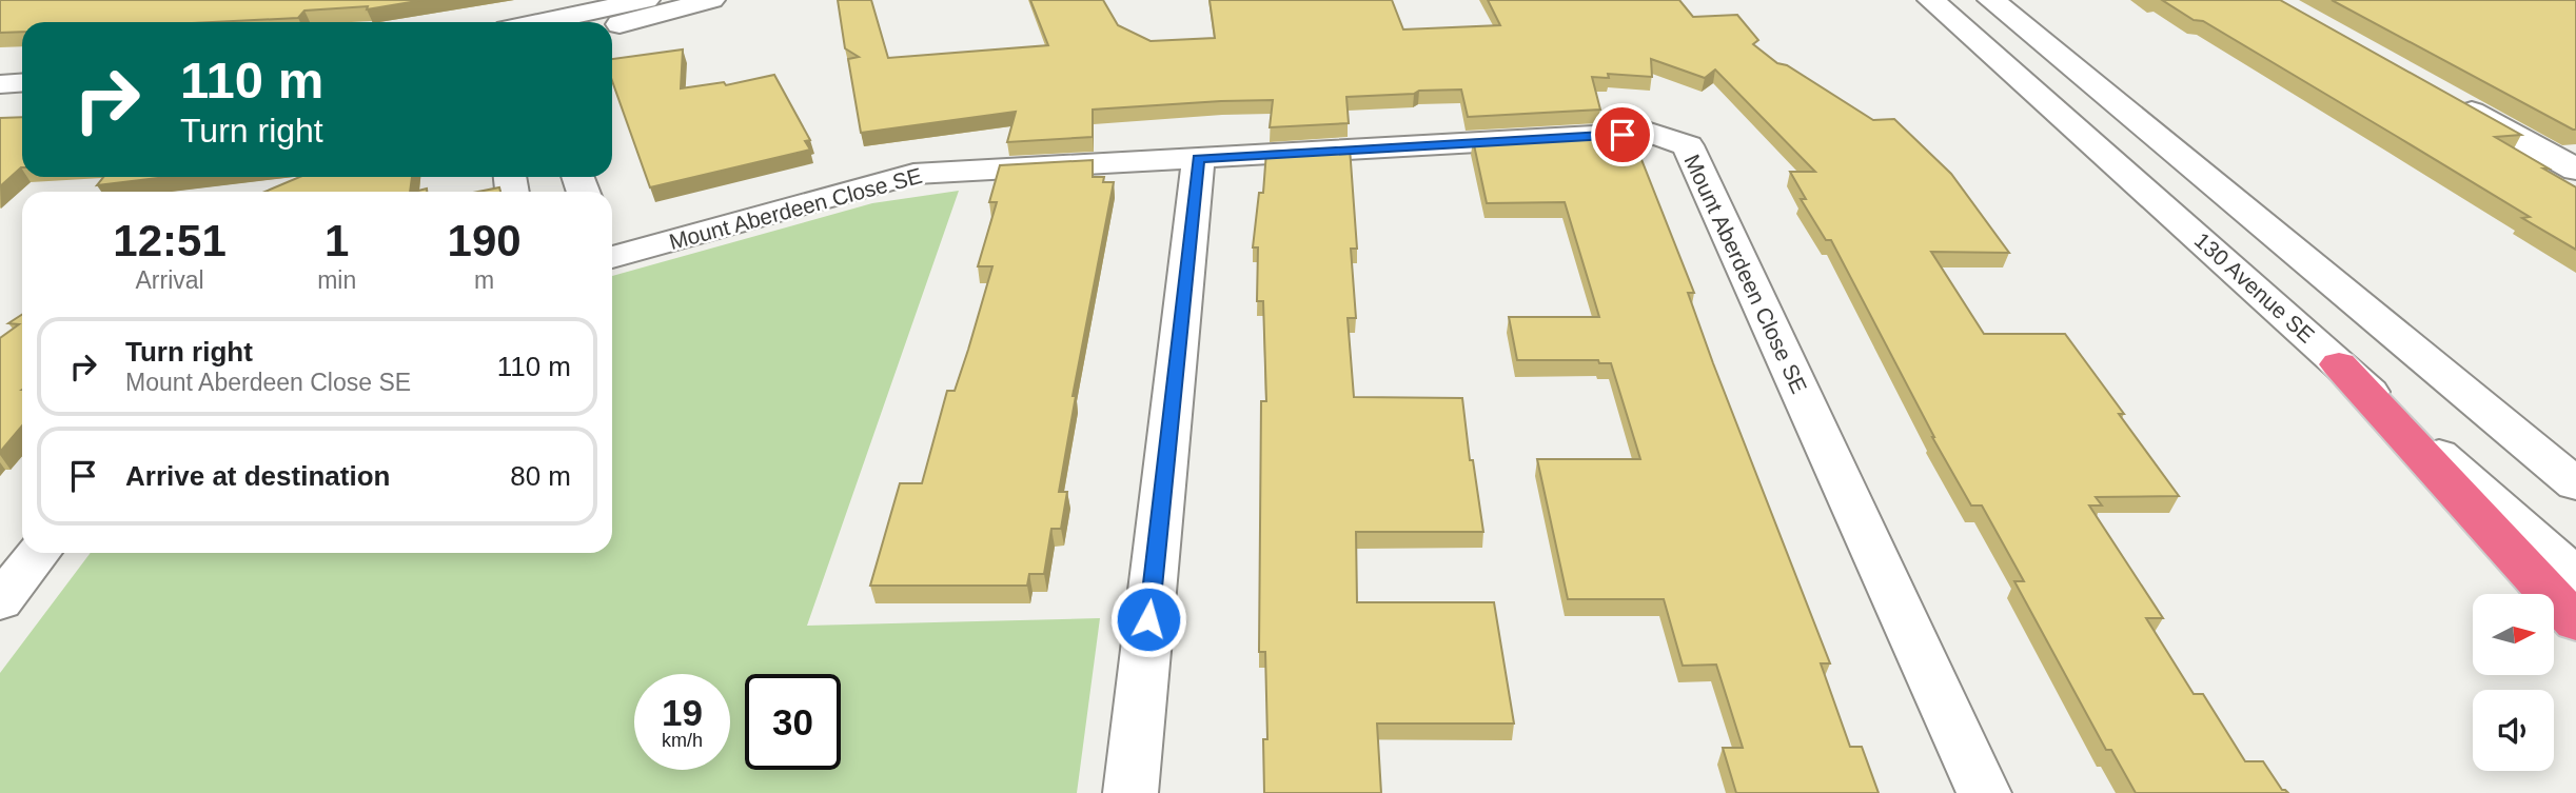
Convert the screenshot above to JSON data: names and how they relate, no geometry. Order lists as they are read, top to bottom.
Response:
{
  "streets": {
    "street": ["Mount Aberdeen Close SE", "130 Avenue SE"]
  },
  "north": "right",
  "page": {
    "turn": ["110 m", "Turn right"],
    "eta": [
      "12:51",
      "Arrival",
      "1",
      "min",
      "190",
      "m"
    ],
    "list": [
      {
        "name": "Turn right",
        "note": "Mount Aberdeen Close SE",
        "value": "110 m"
      },
      {
        "name": "Arrive at destination",
        "value": "80 m"
      }
    ],
    "speed": "19 km/h",
    "limit": "30"
  }
}
